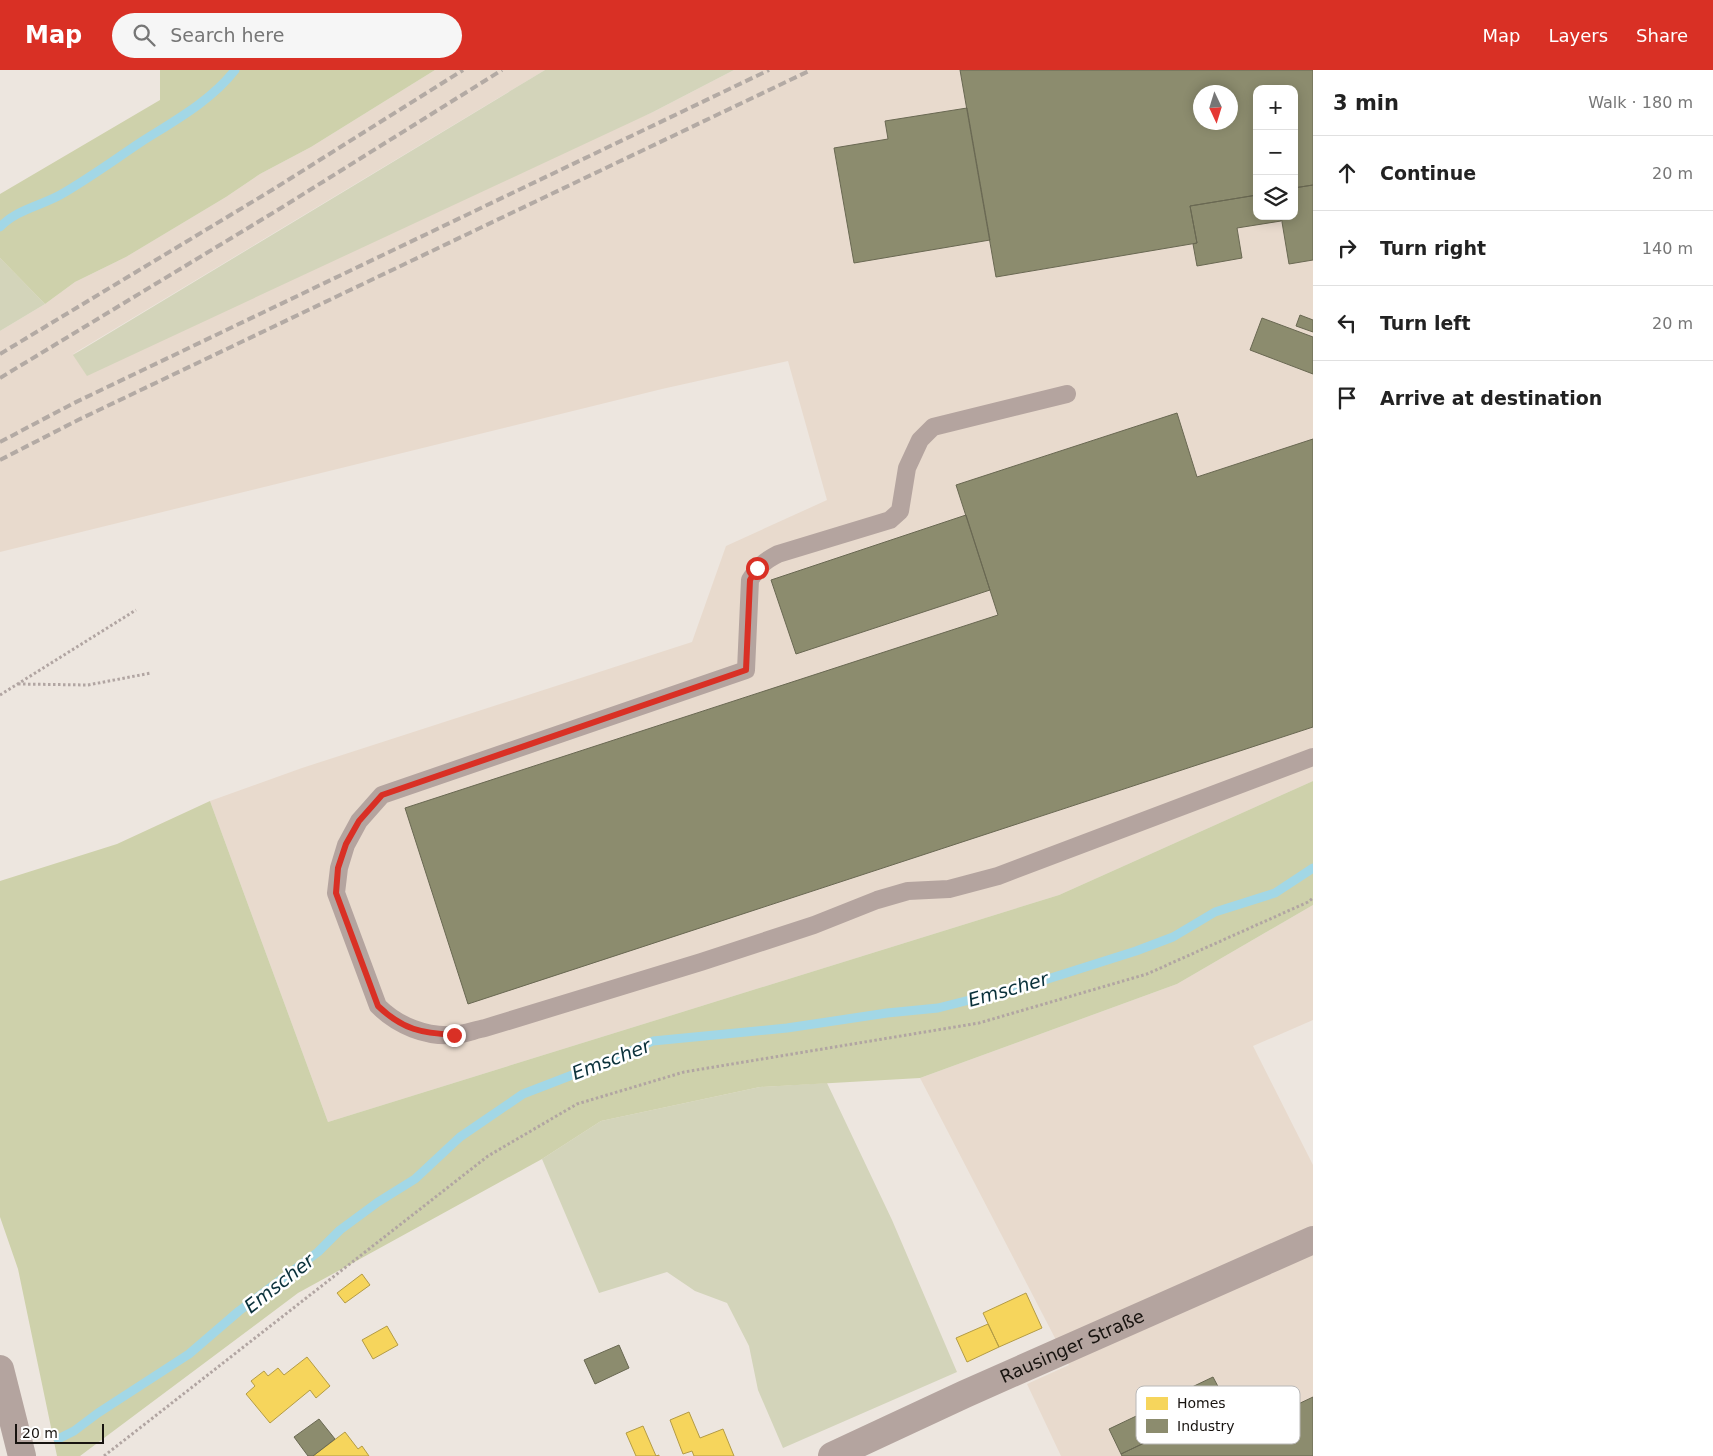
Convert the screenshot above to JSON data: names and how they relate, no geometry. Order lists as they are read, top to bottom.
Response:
{
  "streets": {
    "street": ["Rausinger Straße"]
  },
  "water": ["Emscher"],
  "legend": ["Homes", "Industry"],
  "scale_bar": "20 m",
  "north": "bottom",
  "page": {
    "header": "Map",
    "search": "Search here",
    "nav": ["Map", "Layers", "Share"],
    "heading": ["3 min", "Walk · 180 m"],
    "map_buttons": ["+", "−"],
    "list": [
      ["Continue", "20 m"],
      ["Turn right", "140 m"],
      ["Turn left", "20 m"],
      "Arrive at destination"
    ],
    "scale": "20 m"
  }
}
